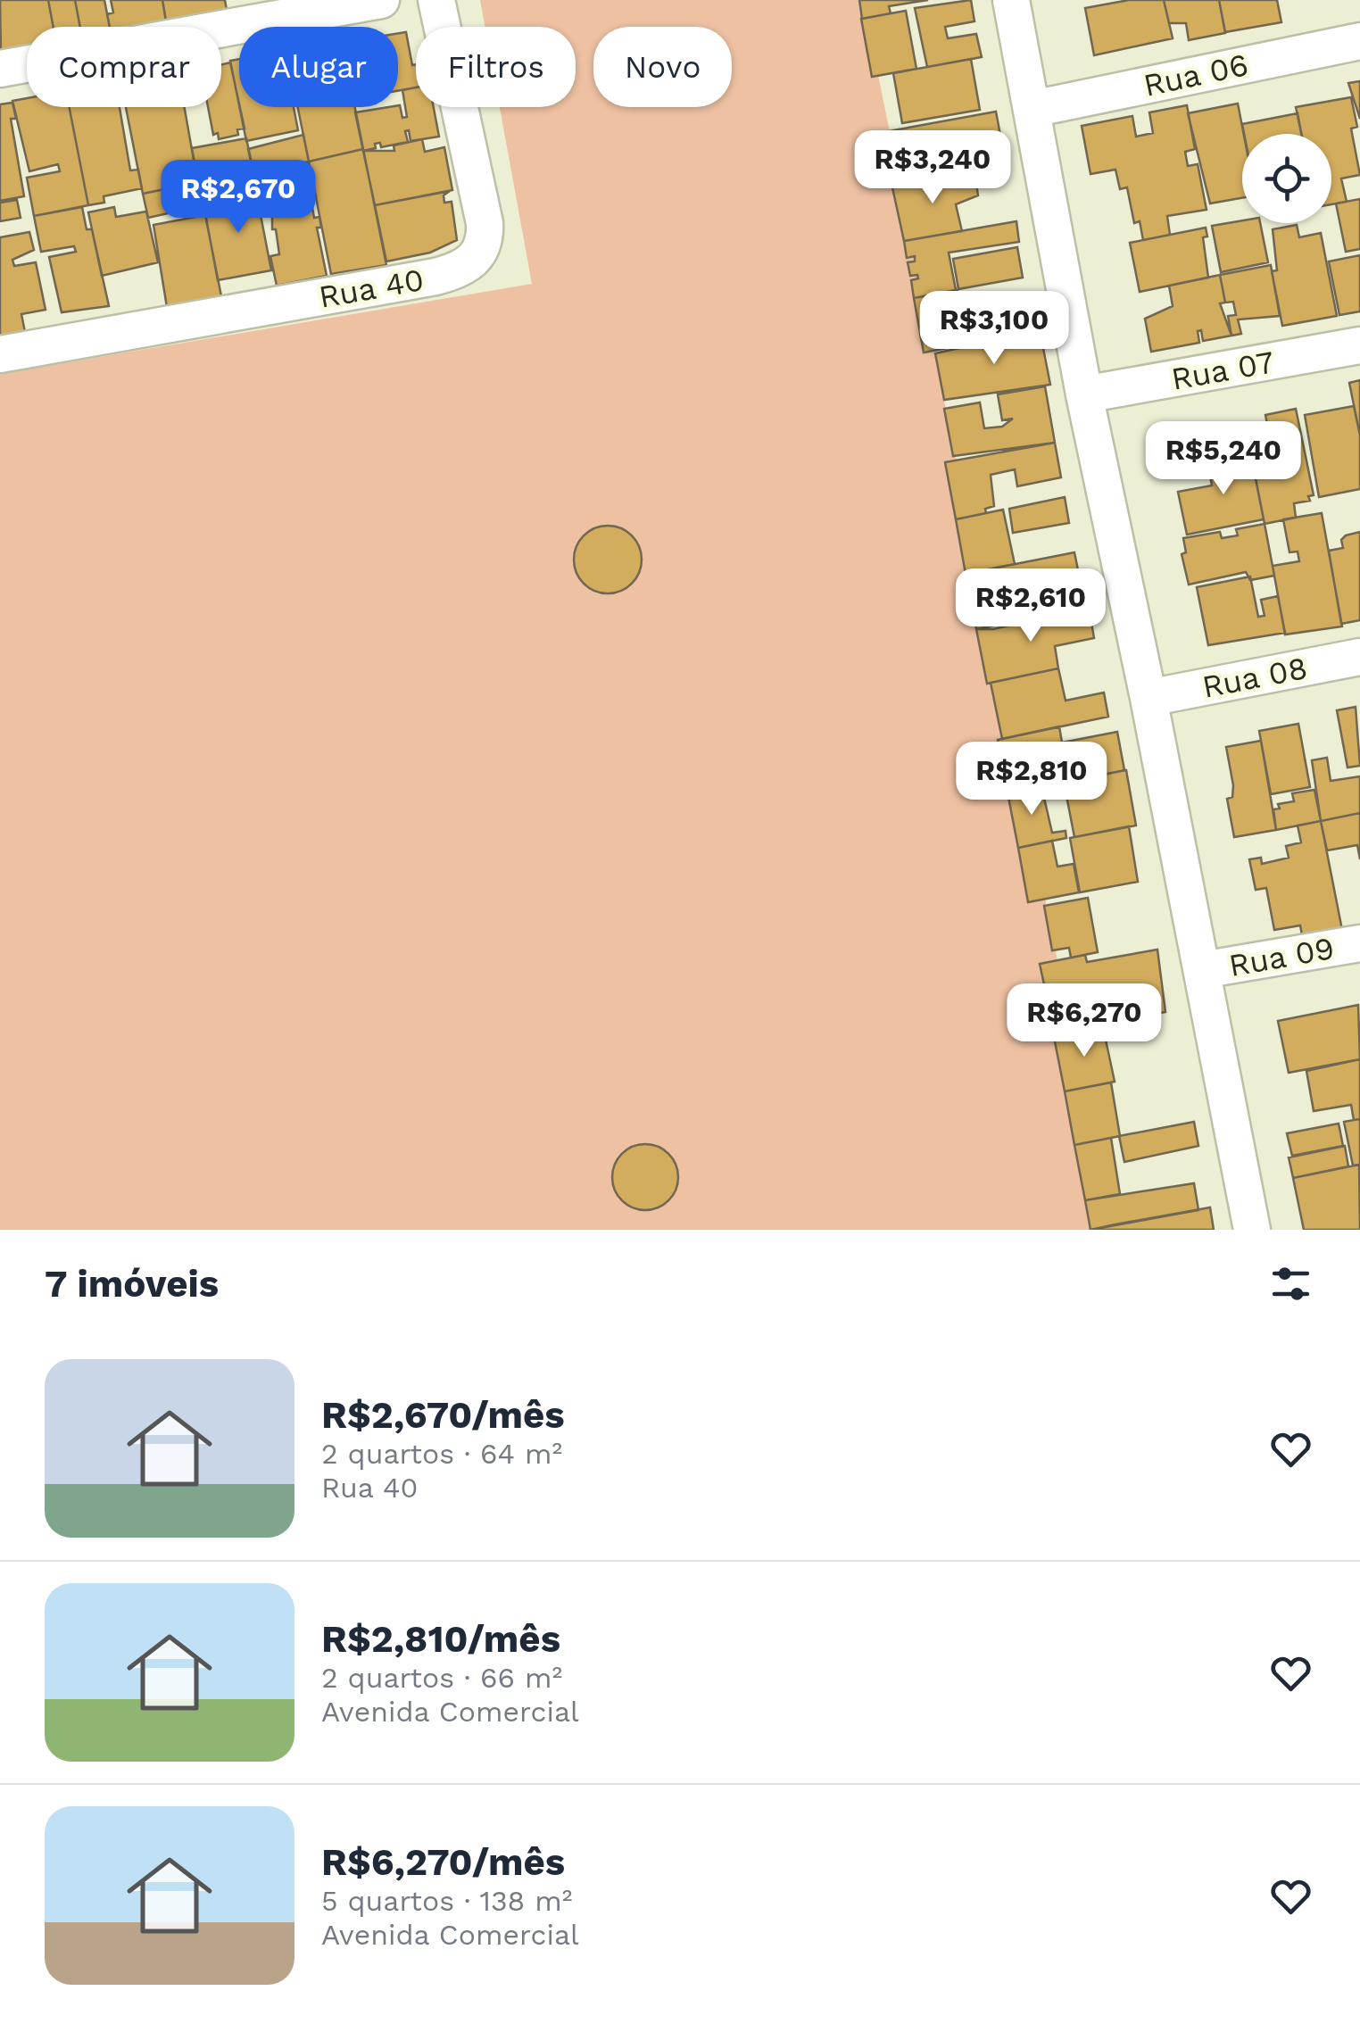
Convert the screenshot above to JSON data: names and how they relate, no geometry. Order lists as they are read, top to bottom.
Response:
{
  "streets": {
    "street": [
      "Rua 06",
      "Rua 40",
      "Rua 07",
      "Rua 08",
      "Rua 09"
    ]
  },
  "page": {
    "chip": [
      "Comprar",
      "Alugar",
      "Filtros",
      "Novo"
    ],
    "price": [
      "R$3,240",
      "R$2,670",
      "R$3,100",
      "R$5,240",
      "R$2,610",
      "R$2,810",
      "R$6,270"
    ],
    "heading": "7 imóveis",
    "list": [
      {
        "name": "R$2,670/mês",
        "note": "2 quartos · 64 m² · Rua 40"
      },
      {
        "name": "R$2,810/mês",
        "note": "2 quartos · 66 m² · Avenida Comercial"
      },
      {
        "name": "R$6,270/mês",
        "note": "5 quartos · 138 m² · Avenida Comercial"
      }
    ]
  }
}
